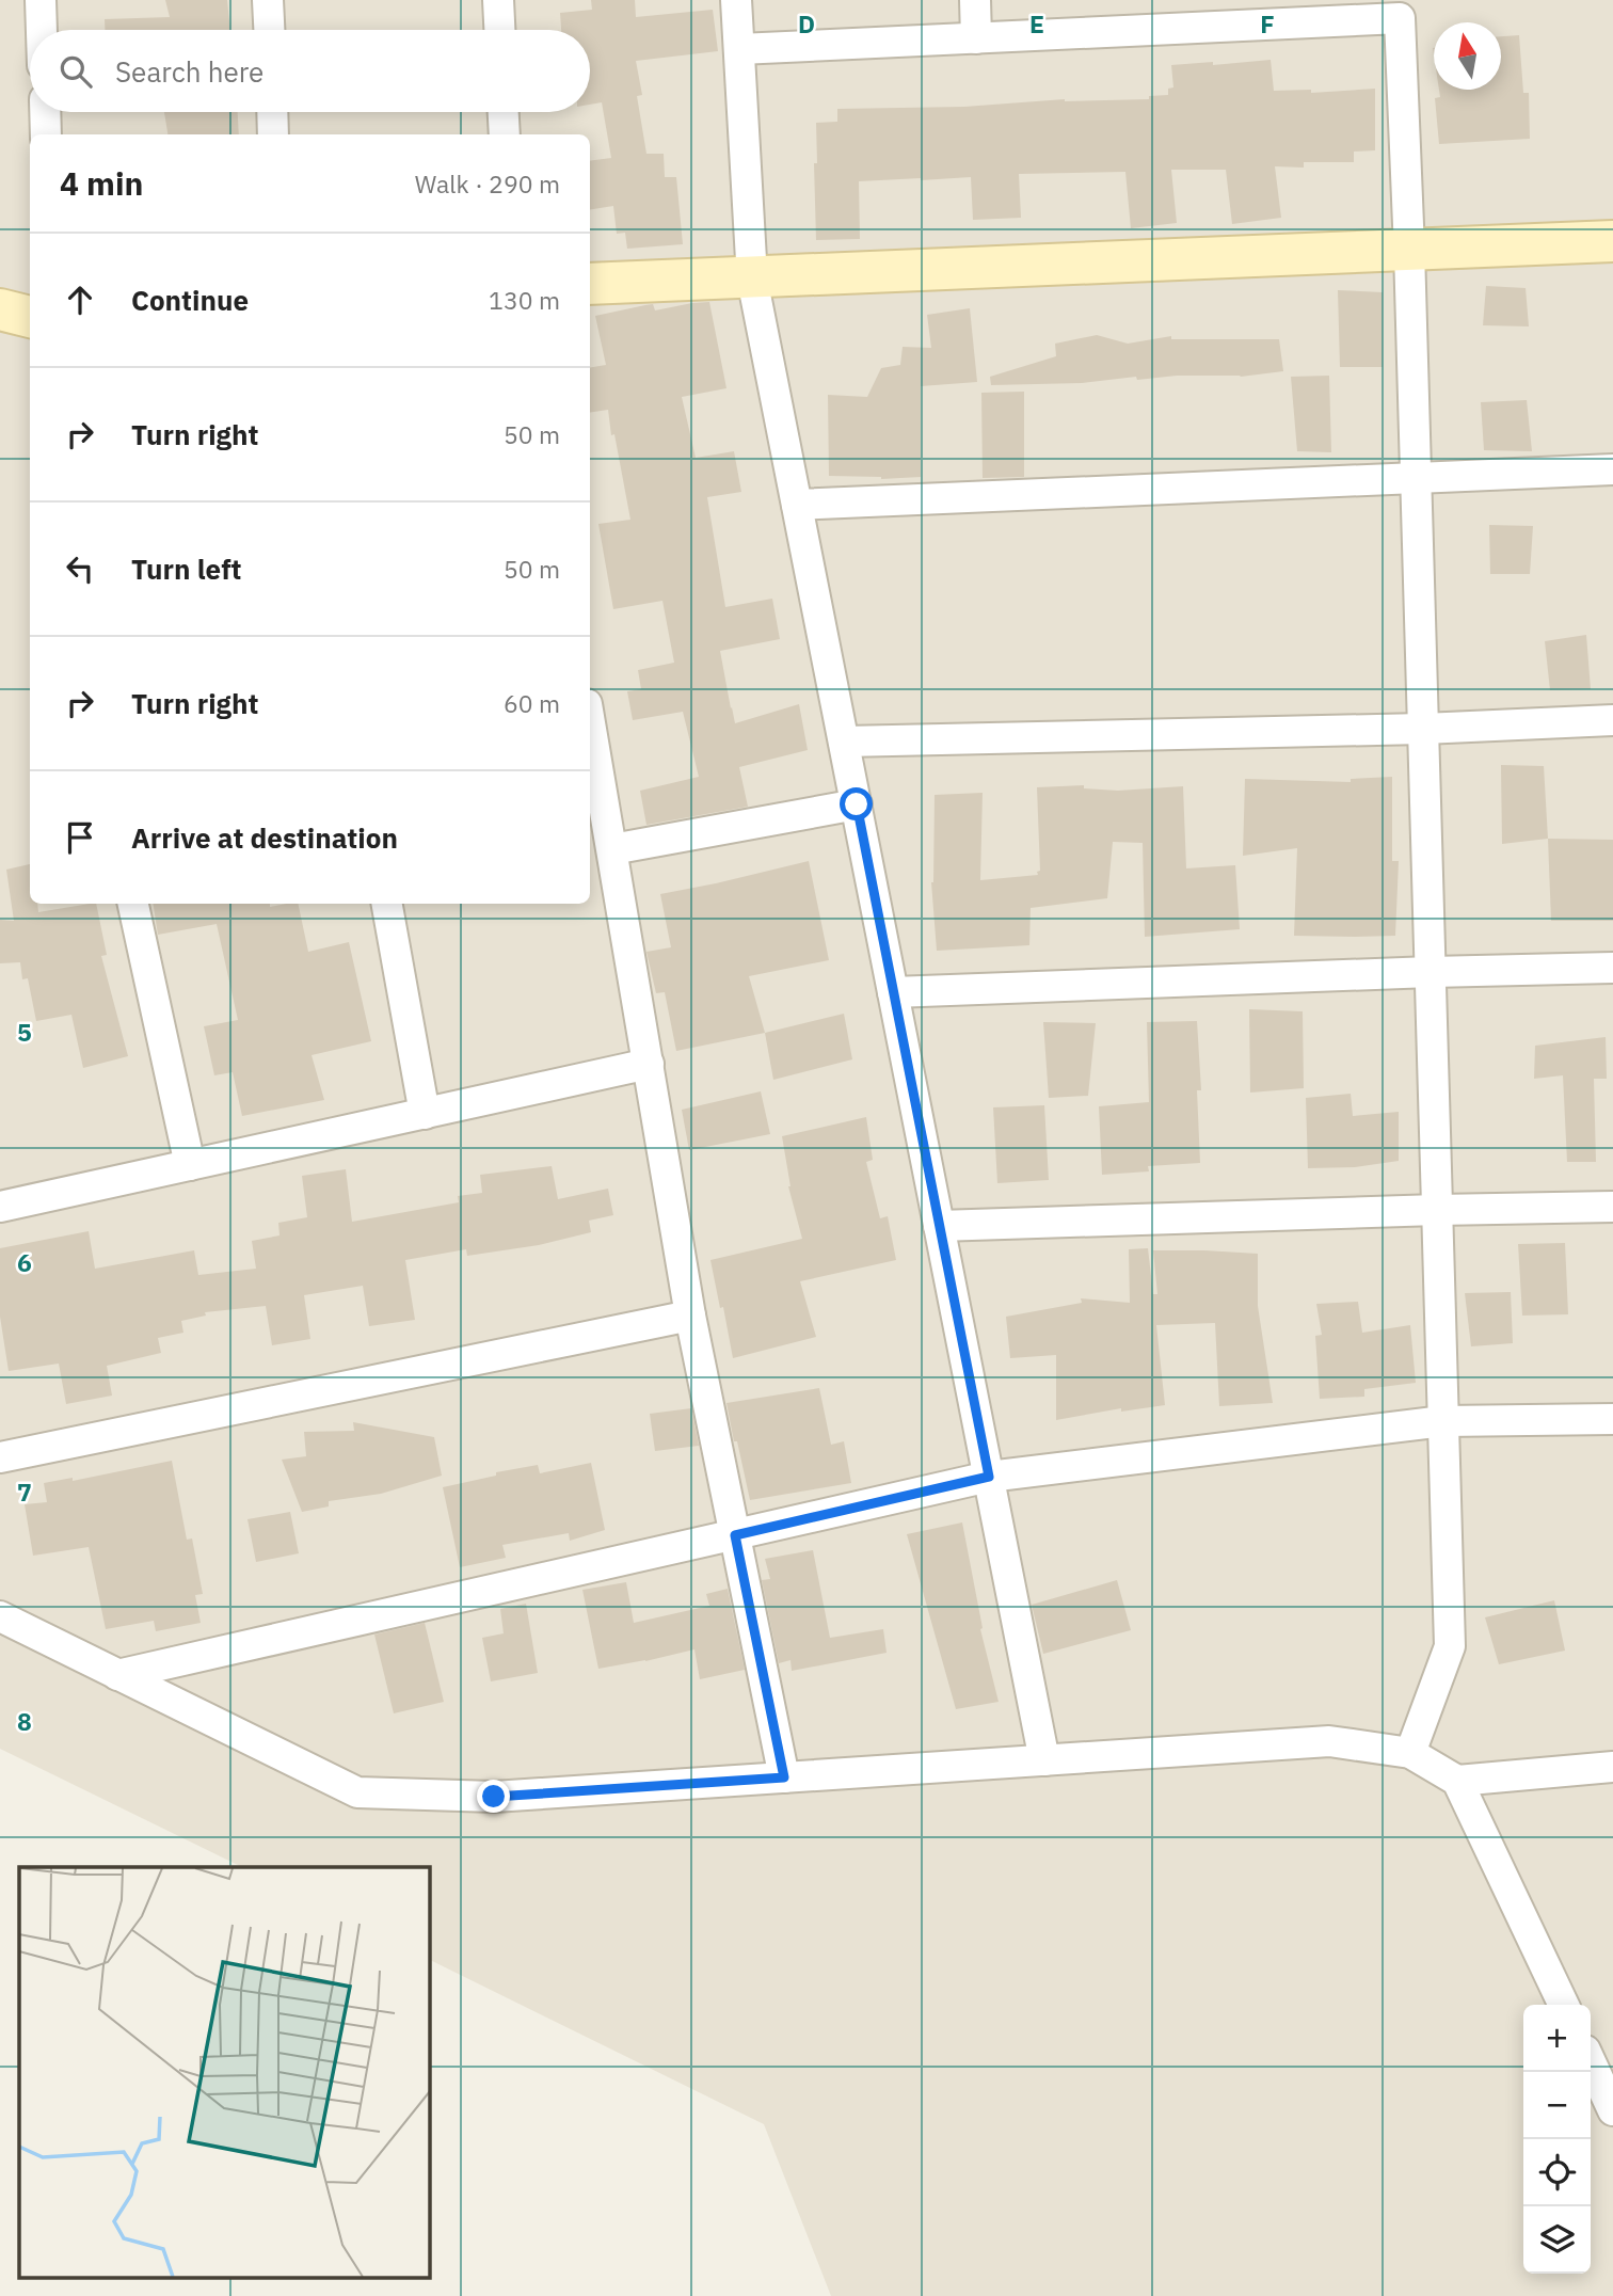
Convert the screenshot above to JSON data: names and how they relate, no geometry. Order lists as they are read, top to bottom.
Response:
{
  "north": "top",
  "page": {
    "search": "Search here",
    "heading": ["4 min", "Walk · 290 m"],
    "list": [
      ["Continue", "130 m"],
      ["Turn right", "50 m"],
      ["Turn left", "50 m"],
      ["Turn right", "60 m"],
      "Arrive at destination"
    ],
    "map_buttons": ["+", "−"]
  },
  "grid": {
    "columns": ["D", "E", "F"],
    "rows": [
      "5",
      "6",
      "7",
      "8"
    ]
  }
}
